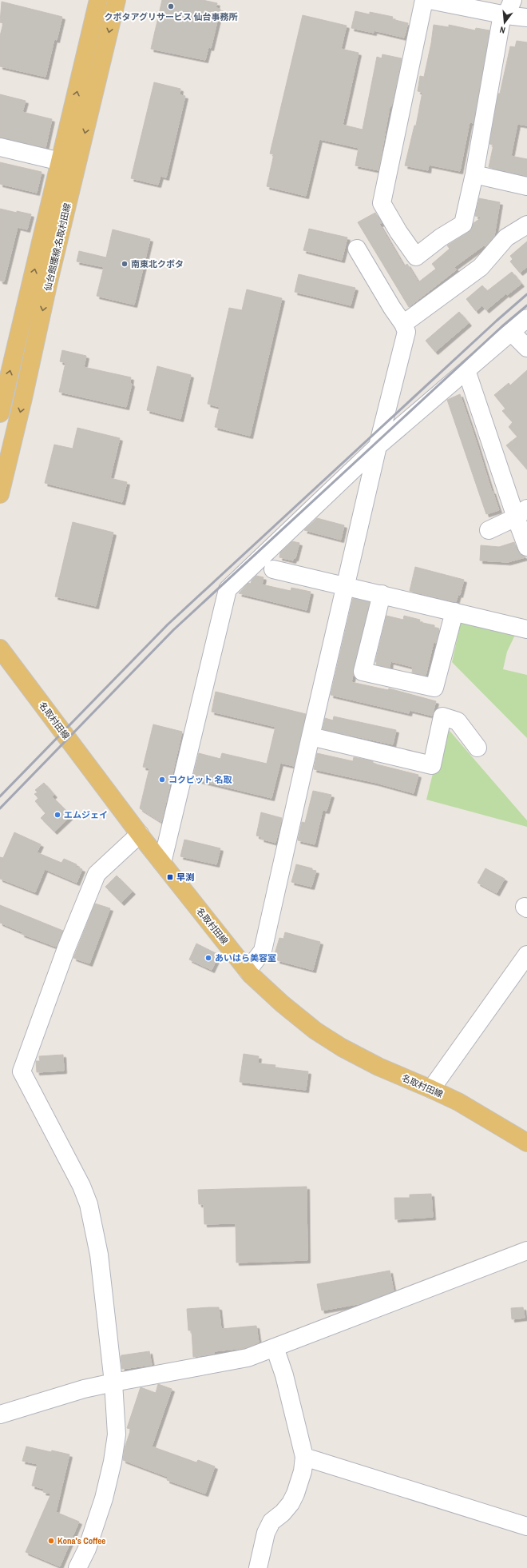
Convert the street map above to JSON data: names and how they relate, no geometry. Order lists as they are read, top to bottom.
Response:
{
  "streets": {
    "main road": ["仙台館腰線;名取村田線", "名取村田線"]
  },
  "places": {
    "other": [
      "クボタアグリサービス 仙台事務所",
      "南東北クボタ",
      "コクピット 名取",
      "エムジェイ",
      "あいはら美容室",
      "Kona's Coffee"
    ],
    "transit": ["早渕"]
  },
  "north": "bottom"
}
